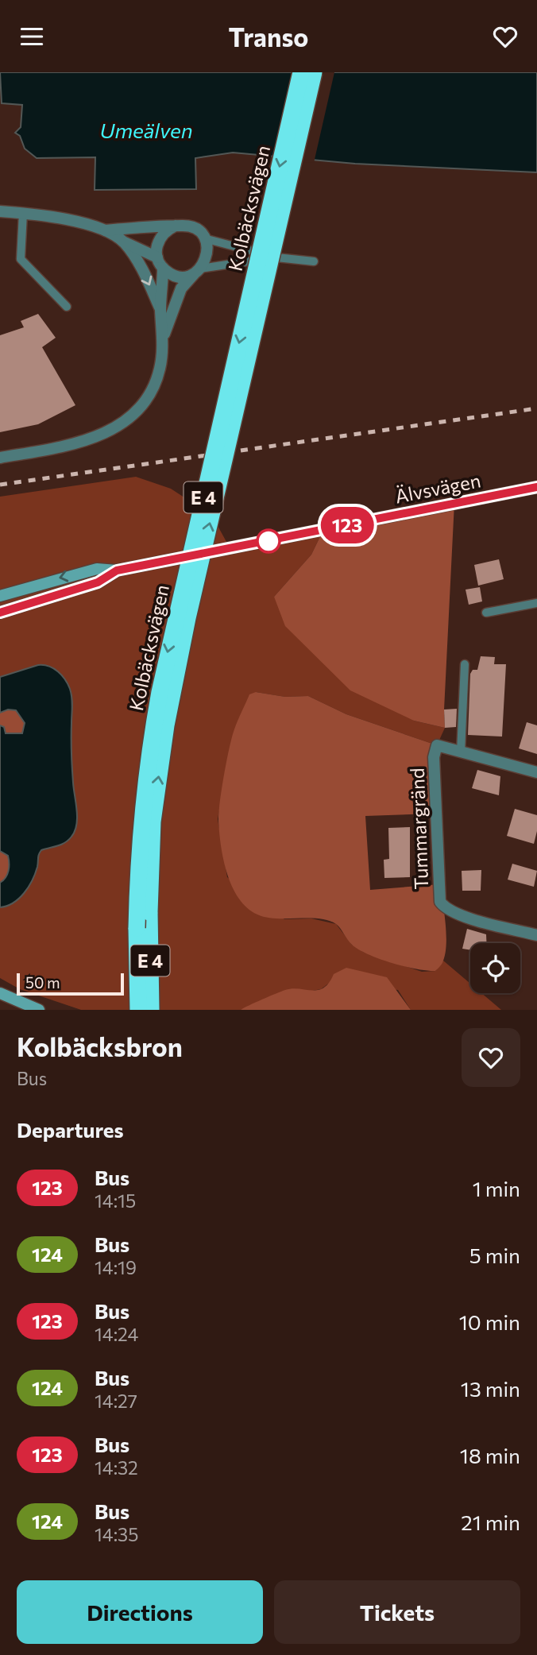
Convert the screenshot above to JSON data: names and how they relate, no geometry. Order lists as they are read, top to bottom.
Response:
{
  "streets": {
    "highway": ["Kolbäcksvägen", "E 4"],
    "main road": ["Älvsvägen"],
    "street": ["Tummargränd"]
  },
  "water": ["Umeälven"],
  "lines": ["bus line 123"],
  "scale_bar": "50 m",
  "page": {
    "header": "Transo",
    "on_map": "123",
    "scale": "50 m",
    "heading": [
      ["Kolbäcksbron", "Bus"],
      "Departures"
    ],
    "list": [
      {
        "mark": "123",
        "name": "Bus",
        "note": "14:15",
        "value": "1 min"
      },
      {
        "mark": "124",
        "name": "Bus",
        "note": "14:19",
        "value": "5 min"
      },
      {
        "mark": "123",
        "name": "Bus",
        "note": "14:24",
        "value": "10 min"
      },
      {
        "mark": "124",
        "name": "Bus",
        "note": "14:27",
        "value": "13 min"
      },
      {
        "mark": "123",
        "name": "Bus",
        "note": "14:32",
        "value": "18 min"
      },
      {
        "mark": "124",
        "name": "Bus",
        "note": "14:35",
        "value": "21 min"
      }
    ],
    "buttons": ["Directions", "Tickets"]
  }
}
